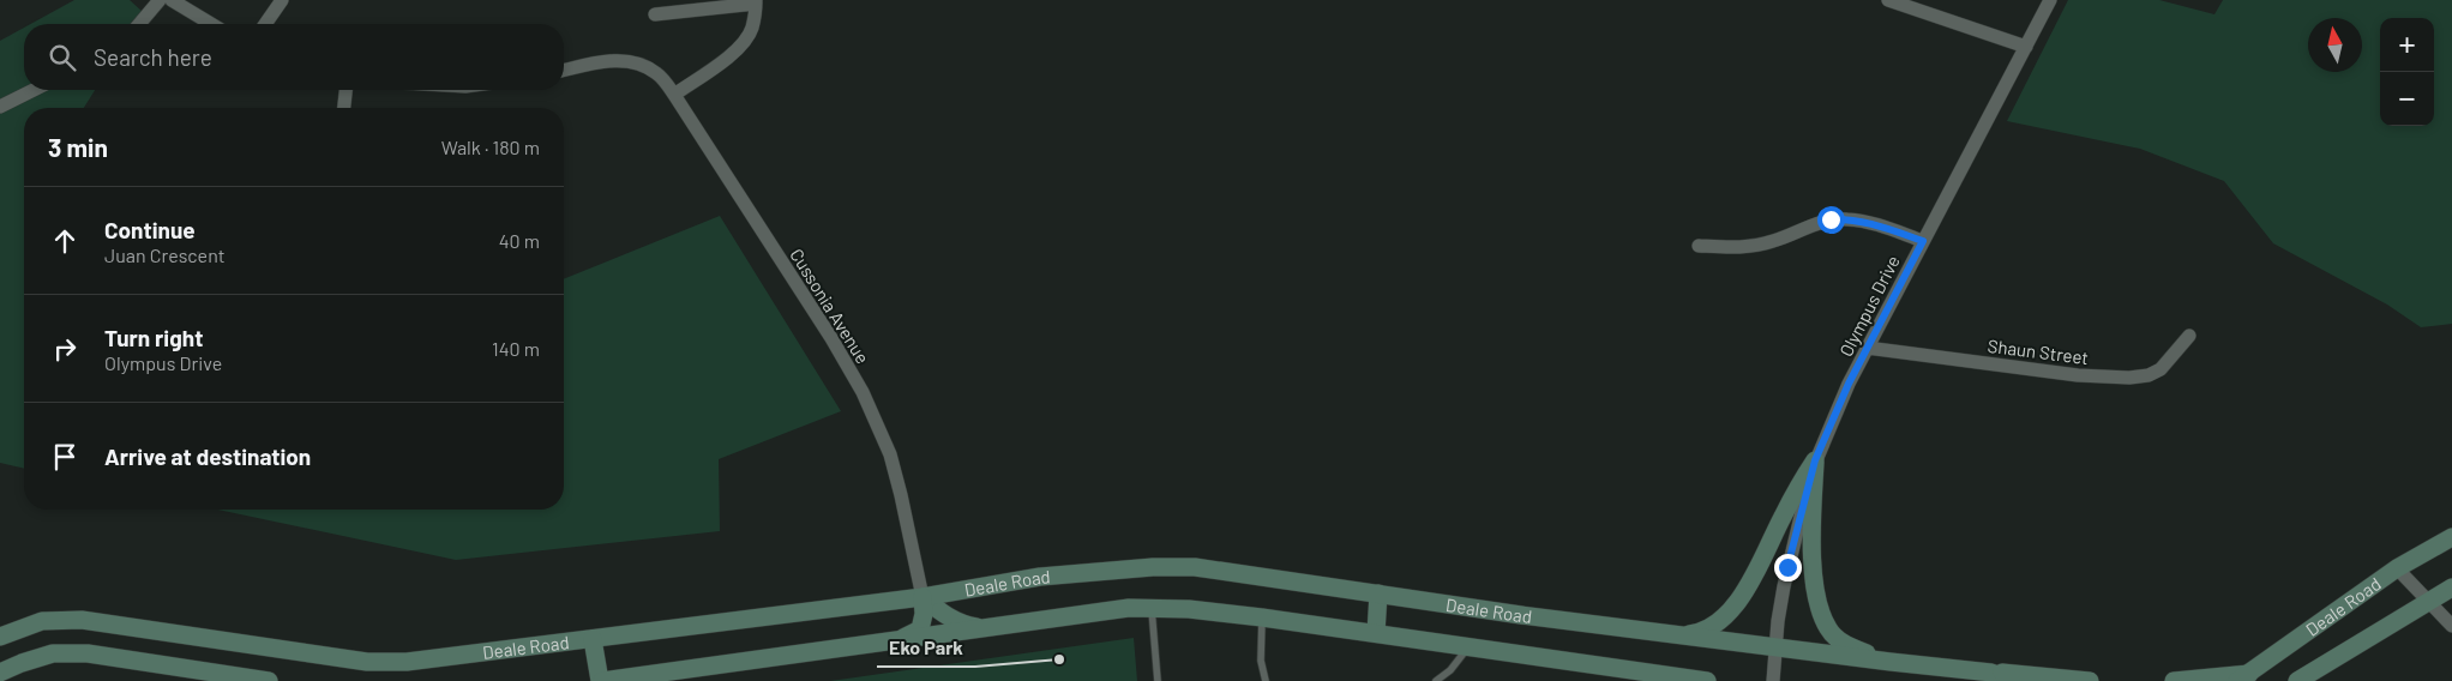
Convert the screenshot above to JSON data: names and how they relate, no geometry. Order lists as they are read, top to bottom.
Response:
{
  "streets": {
    "street": [
      "Cussonia Avenue",
      "Olympus Drive",
      "Shaun Street",
      "Deale Road"
    ]
  },
  "crossings": [
    ["Cussonia Avenue", "Deale Road"],
    ["Olympus Drive", "Shaun Street"],
    ["Olympus Drive", "Deale Road"]
  ],
  "places": ["Eko Park"],
  "north": "top",
  "page": {
    "map_buttons": ["+", "−"],
    "search": "Search here",
    "heading": ["3 min", "Walk · 180 m"],
    "list": [
      ["Continue", "Juan Crescent", "40 m"],
      ["Turn right", "Olympus Drive", "140 m"],
      "Arrive at destination"
    ]
  }
}
